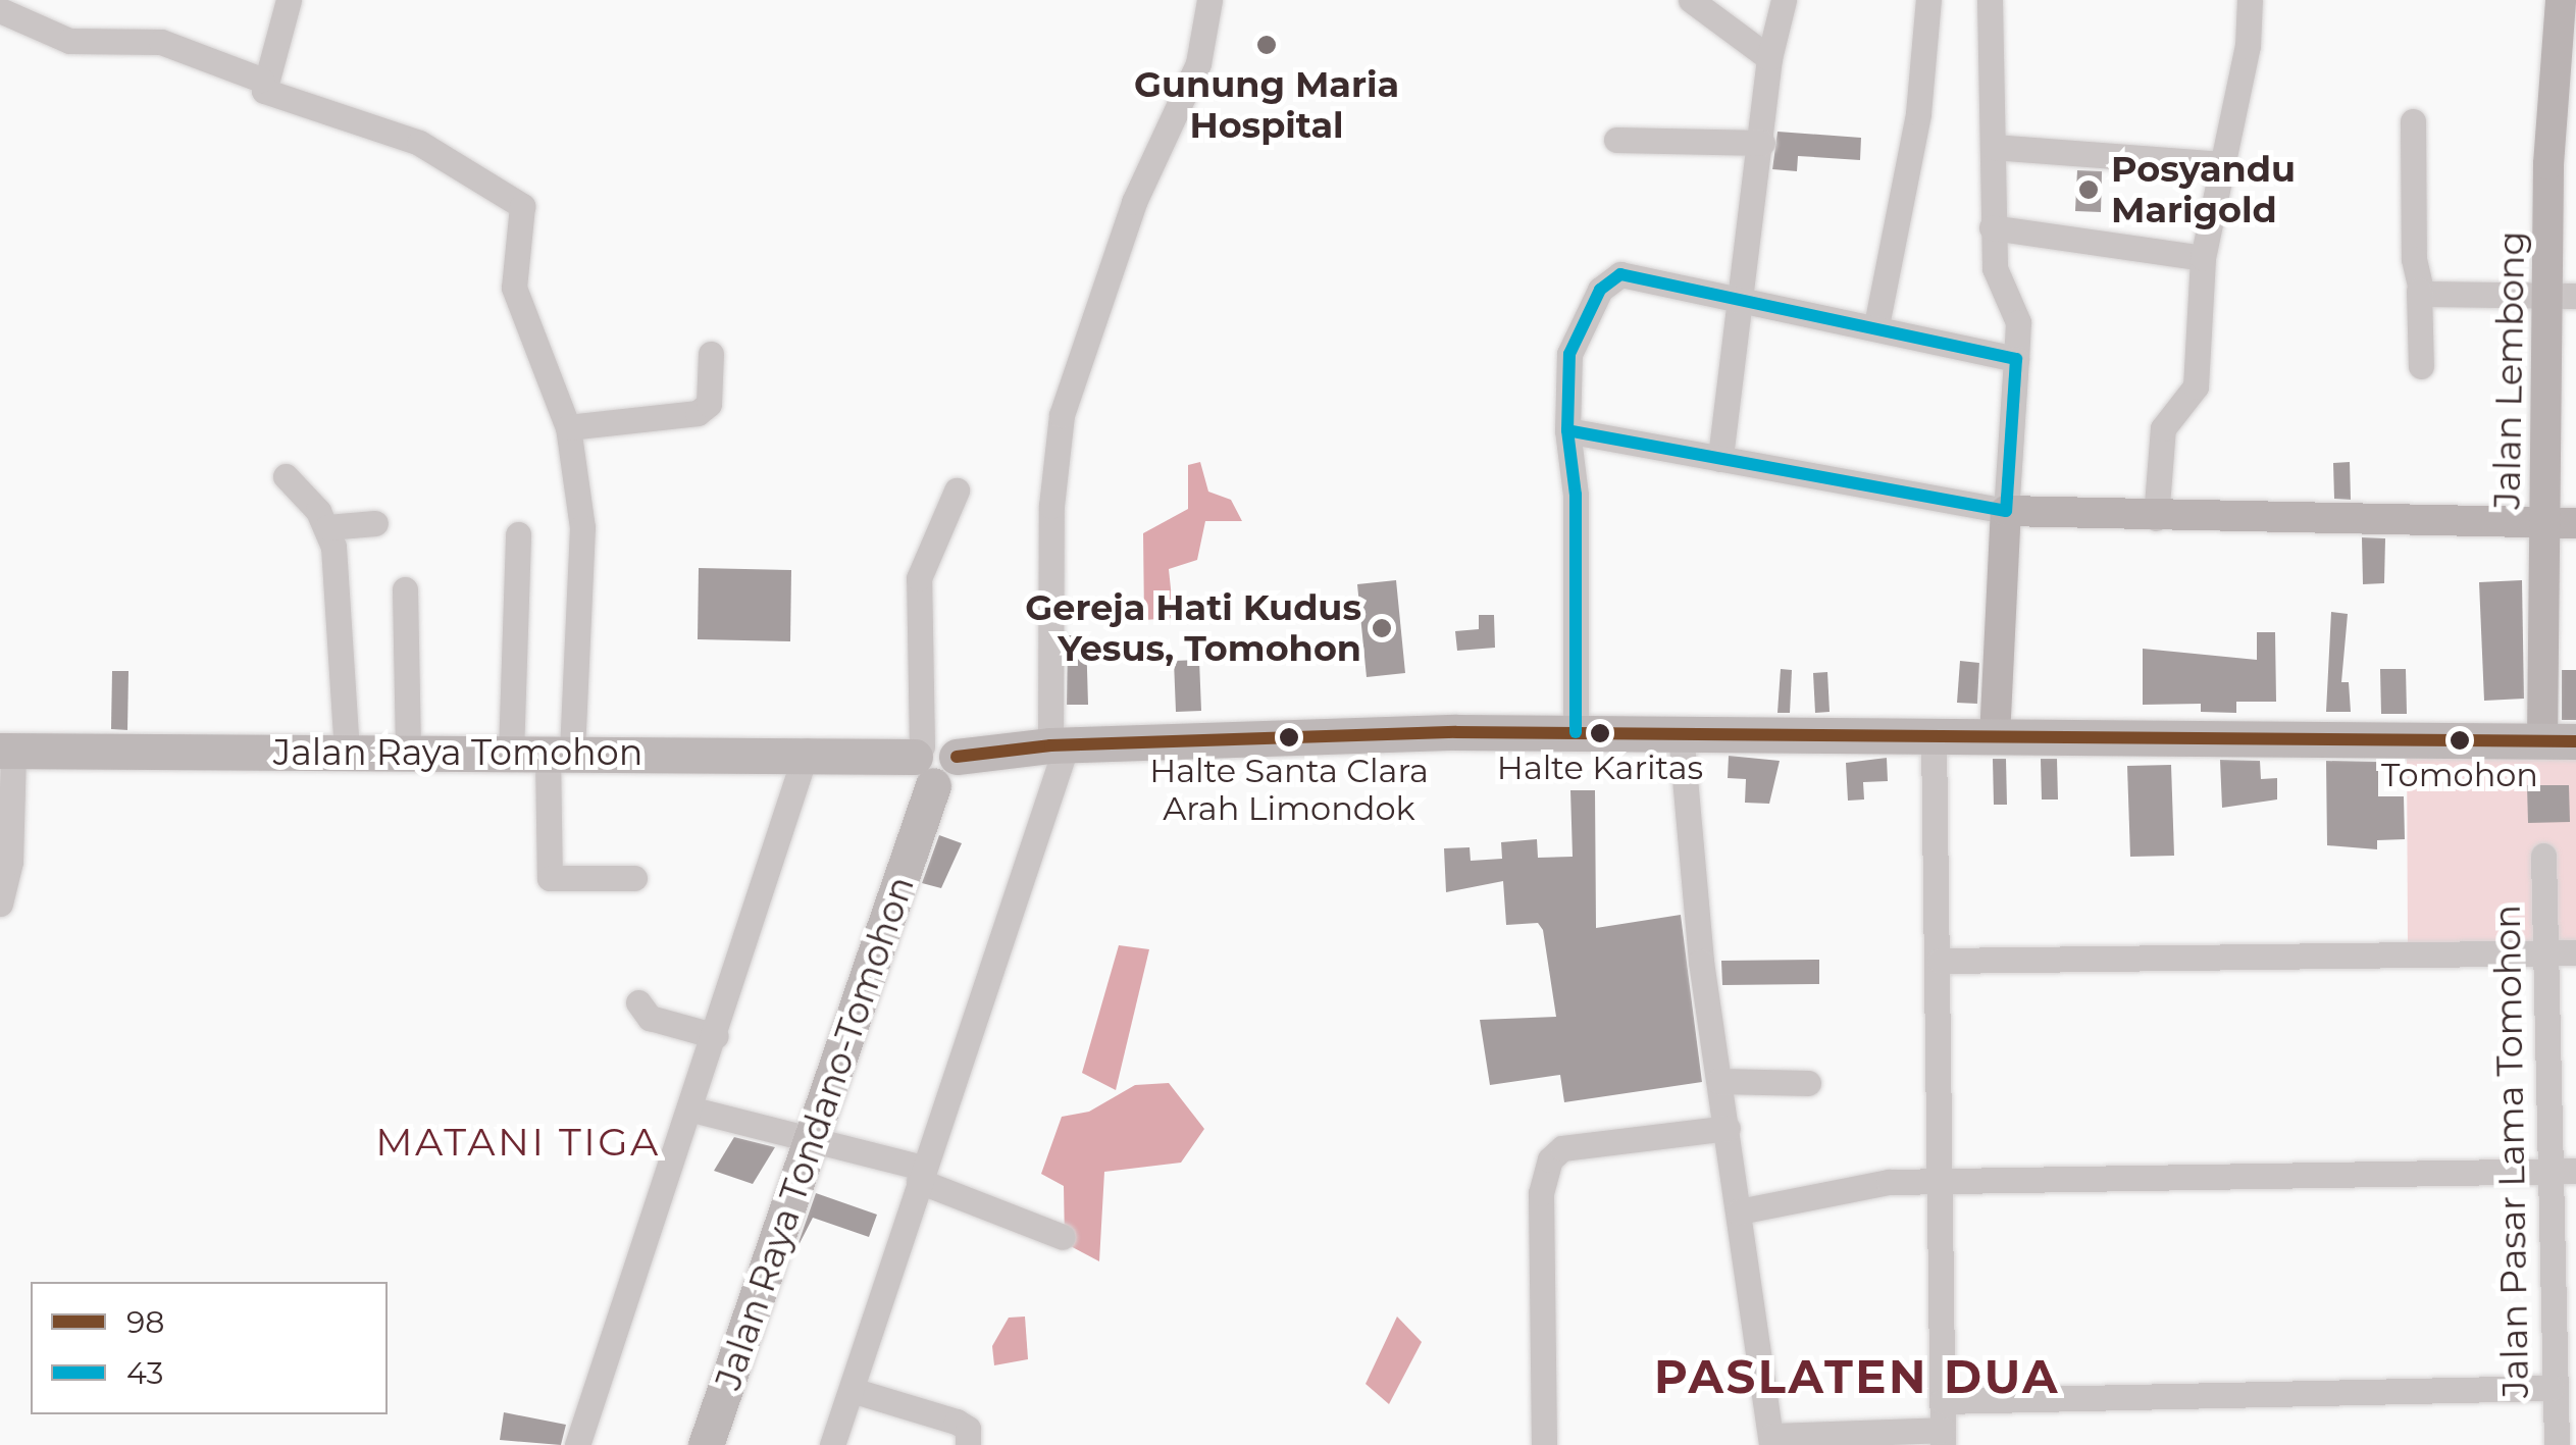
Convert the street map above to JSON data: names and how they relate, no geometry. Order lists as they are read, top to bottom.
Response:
{
  "streets": {
    "highway": ["Jalan Raya Tomohon", "Jalan Raya Tondano-Tomohon"],
    "main road": ["Jalan Lembong"],
    "street": ["Jalan Pasar Lama Tomohon"]
  },
  "crossings": [
    ["Jalan Raya Tomohon", "Jalan Raya Tondano-Tomohon"]
  ],
  "districts": ["MATANI TIGA", "PASLATEN DUA"],
  "places": [
    "Gunung Maria Hospital",
    "Posyandu Marigold",
    "Gereja Hati Kudus Yesus, Tomohon",
    "Halte Karitas",
    "Halte Santa Clara Arah Limondok",
    "Tomohon"
  ],
  "lines": ["transit line 43", "transit line 98"],
  "legend": ["98", "43"]
}
